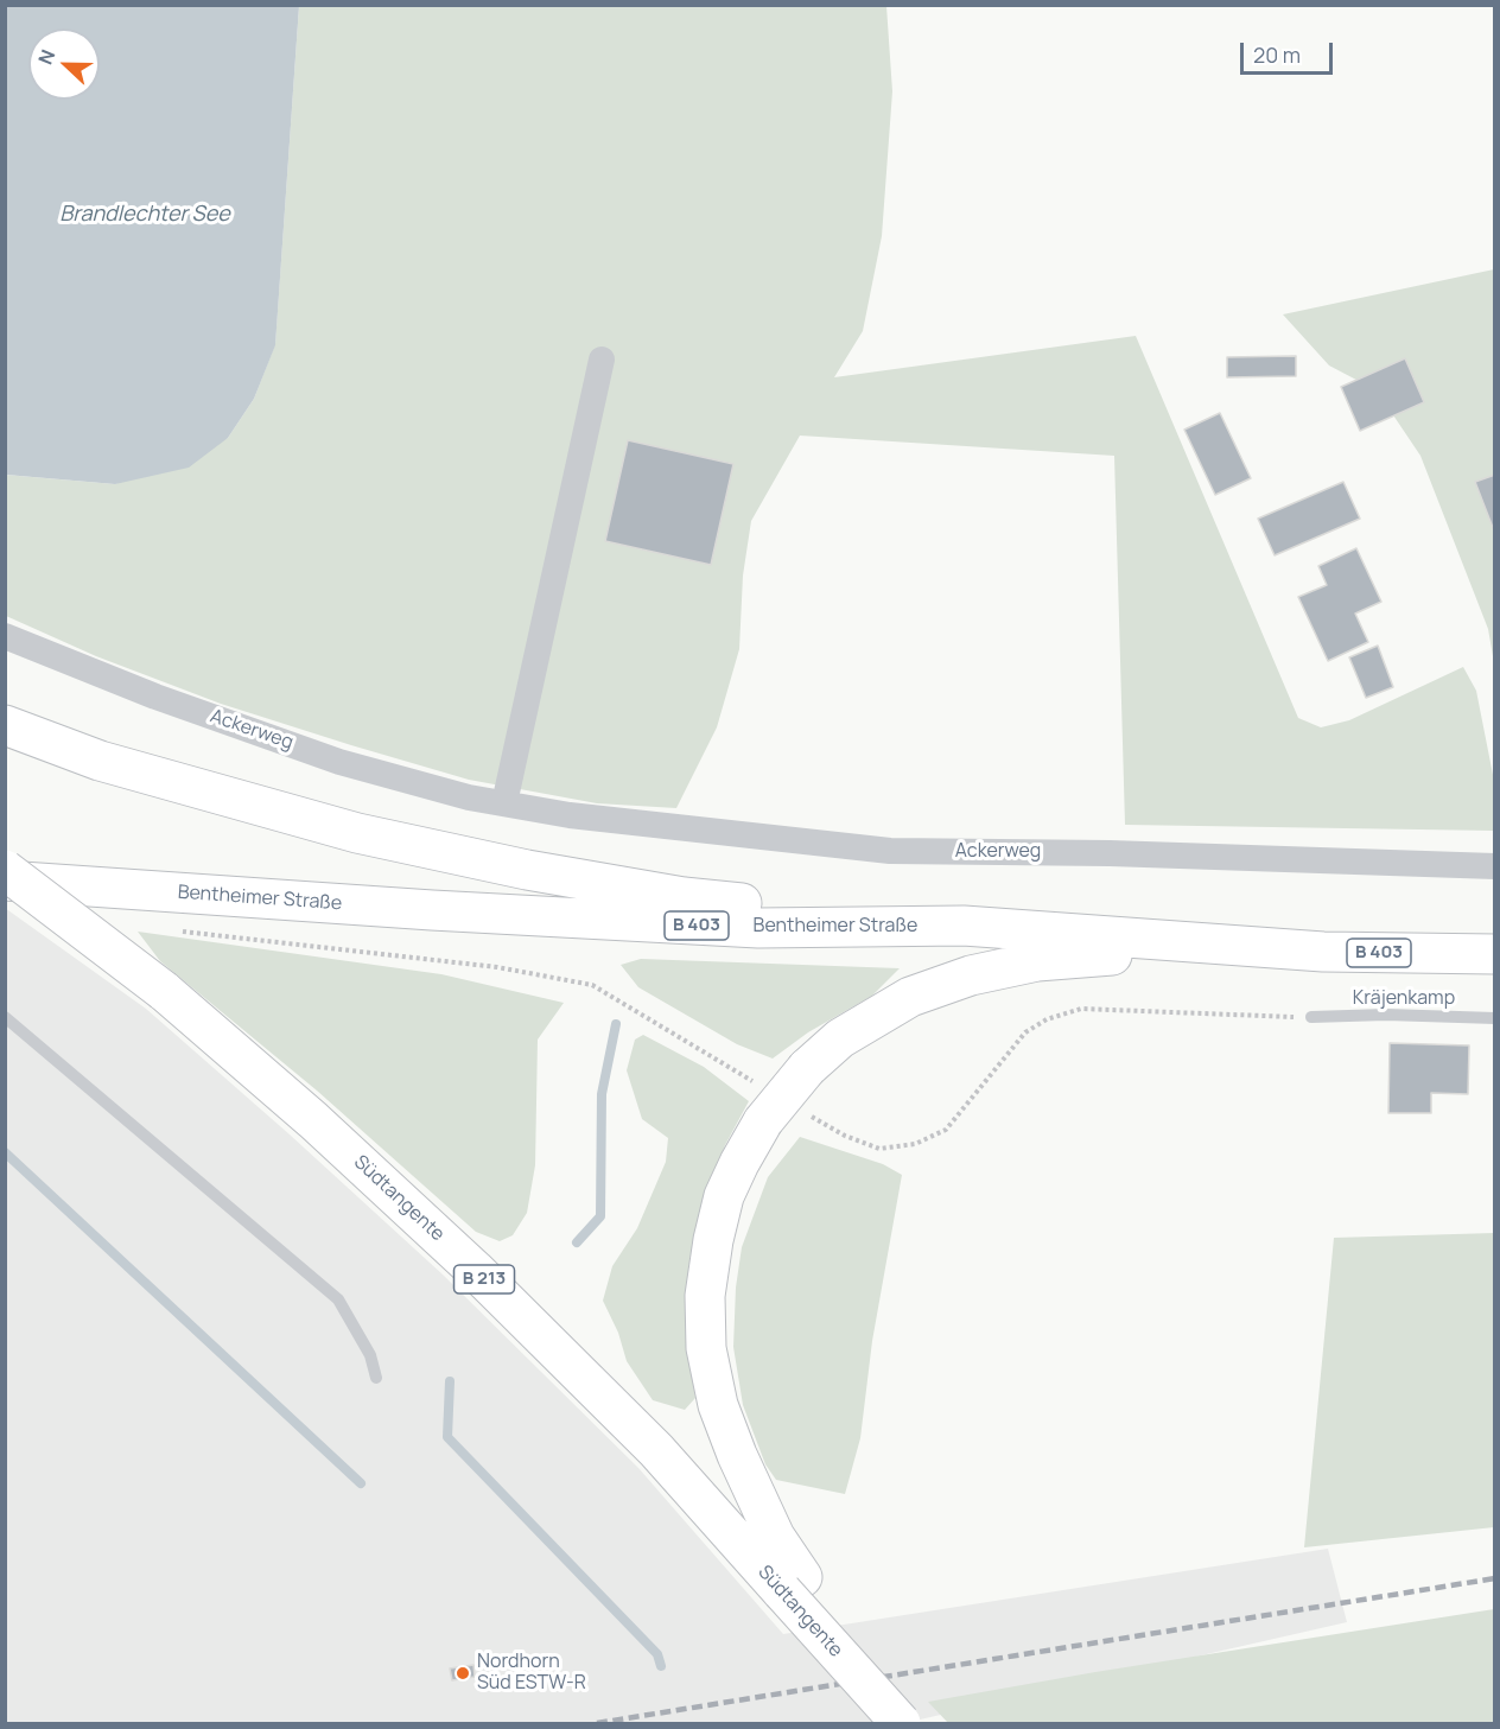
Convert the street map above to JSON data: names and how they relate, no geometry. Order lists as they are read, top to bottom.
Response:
{
  "streets": {
    "main road": [
      "Bentheimer Straße",
      "B 403",
      "Südtangente",
      "B 213"
    ],
    "street": ["Ackerweg"],
    "lane": ["Kräjenkamp"]
  },
  "water": ["Brandlechter See"],
  "places": ["Nordhorn Süd ESTW-R"],
  "scale_bar": "20 m",
  "north": "left"
}
